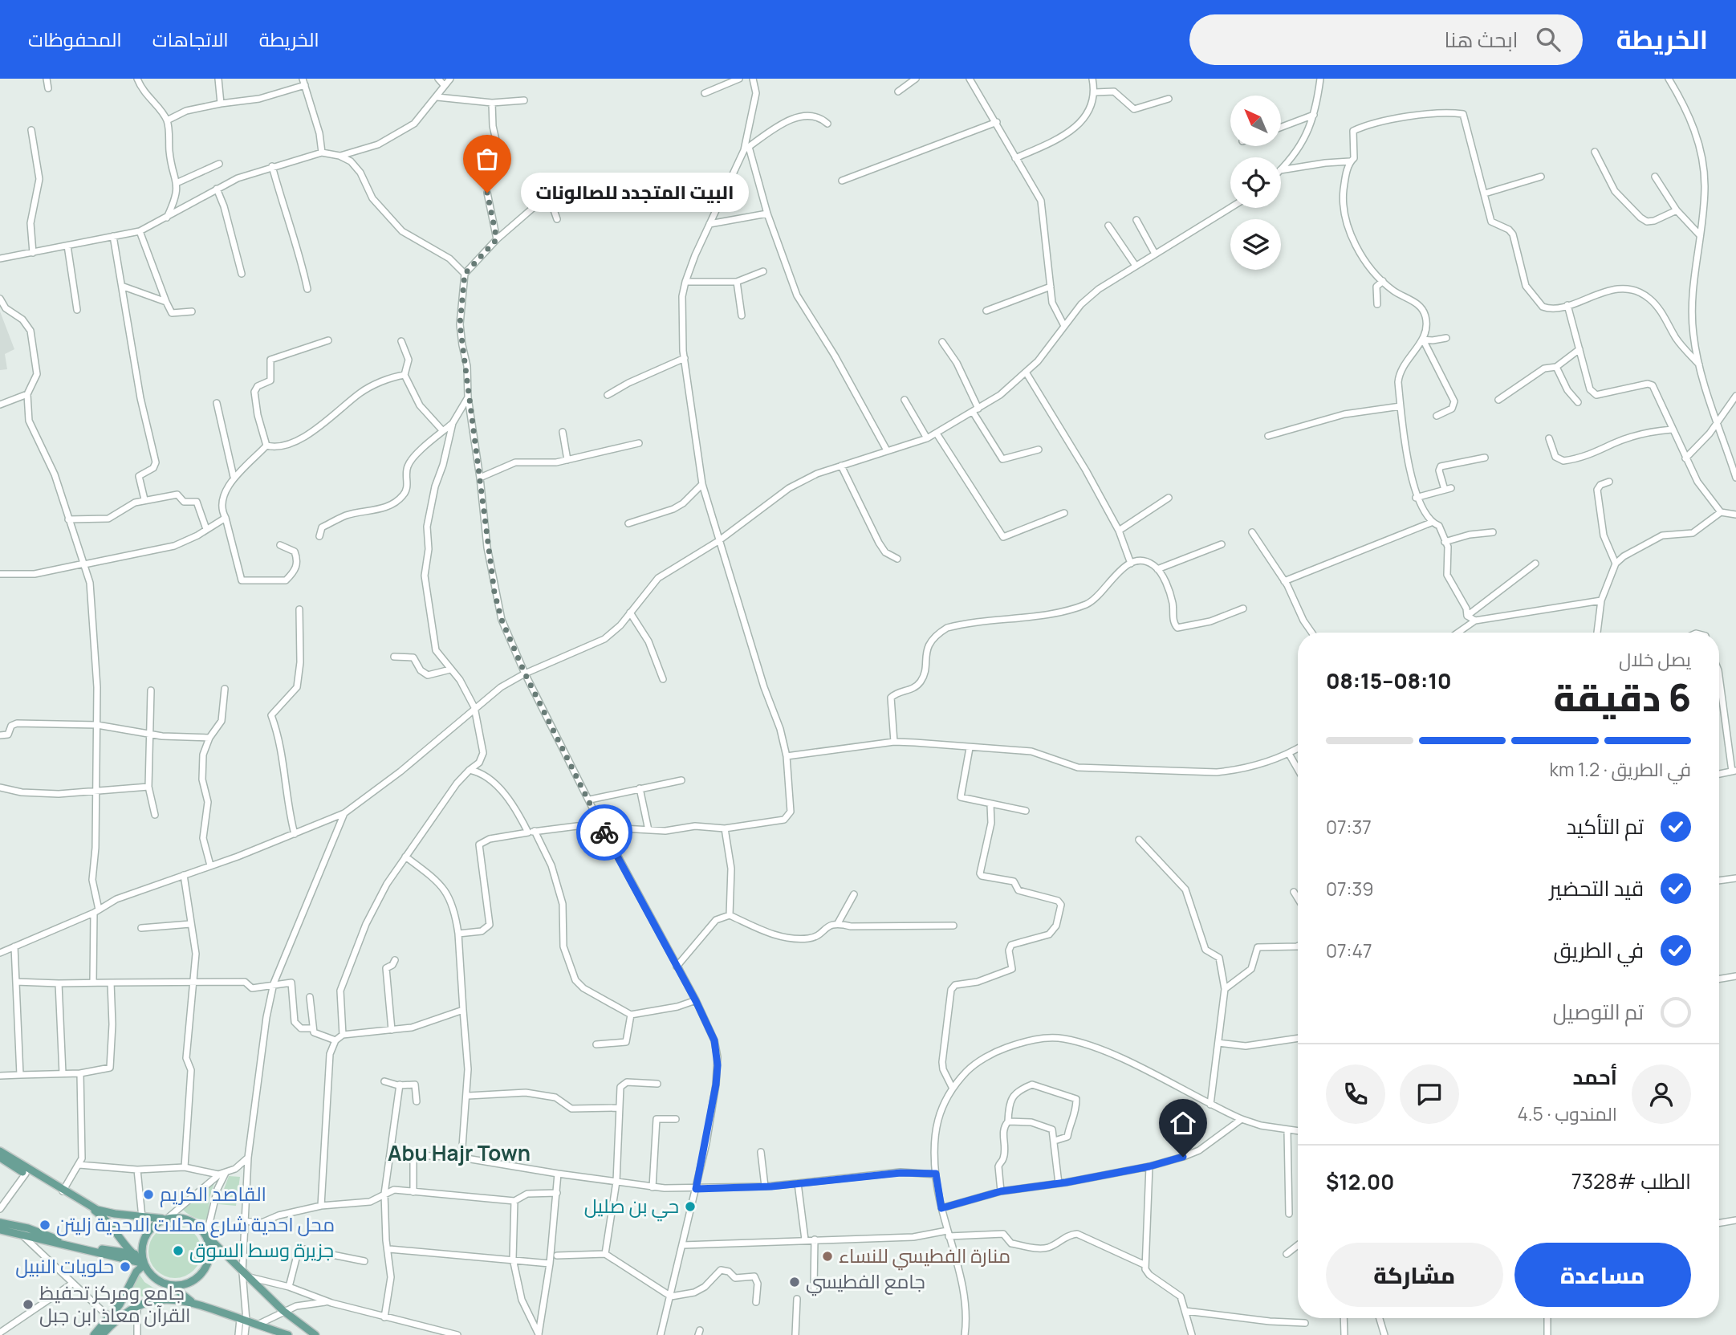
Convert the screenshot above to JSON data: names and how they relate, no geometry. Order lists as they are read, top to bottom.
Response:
{
  "districts": ["Abu Hajr Town"],
  "places": [
    "البيت المتجدد للصالونات",
    "القاصد الكريم",
    "حي بن صليل",
    "محل احدية شارع محلات الاحدية زليتن",
    "جزيرة وسط السوق",
    "منارة الفطيسي للنساء",
    "حلويات النبيل",
    "جامع الفطيسي",
    "جامع ومركز تحفيظ القرآن معاذ ابن جبل"
  ],
  "north": "top left",
  "page": {
    "header": "الخريطة",
    "search": "ابحث هنا",
    "nav": ["الخريطة", "الاتجاهات", "المحفوظات"],
    "bubble": "البيت المتجدد للصالونات",
    "heading": ["6 دقيقة", "يصل خلال", "08:10–08:15"],
    "panel": [
      "أحمد",
      "المندوب · 4.5",
      "الطلب #7328",
      "$12.00"
    ],
    "bar": "في الطريق · 1.2 km",
    "list": [
      ["تم التأكيد", "07:37"],
      ["قيد التحضير", "07:39"],
      ["في الطريق", "07:47"],
      "تم التوصيل"
    ],
    "buttons": ["مساعدة", "مشاركة"]
  }
}
